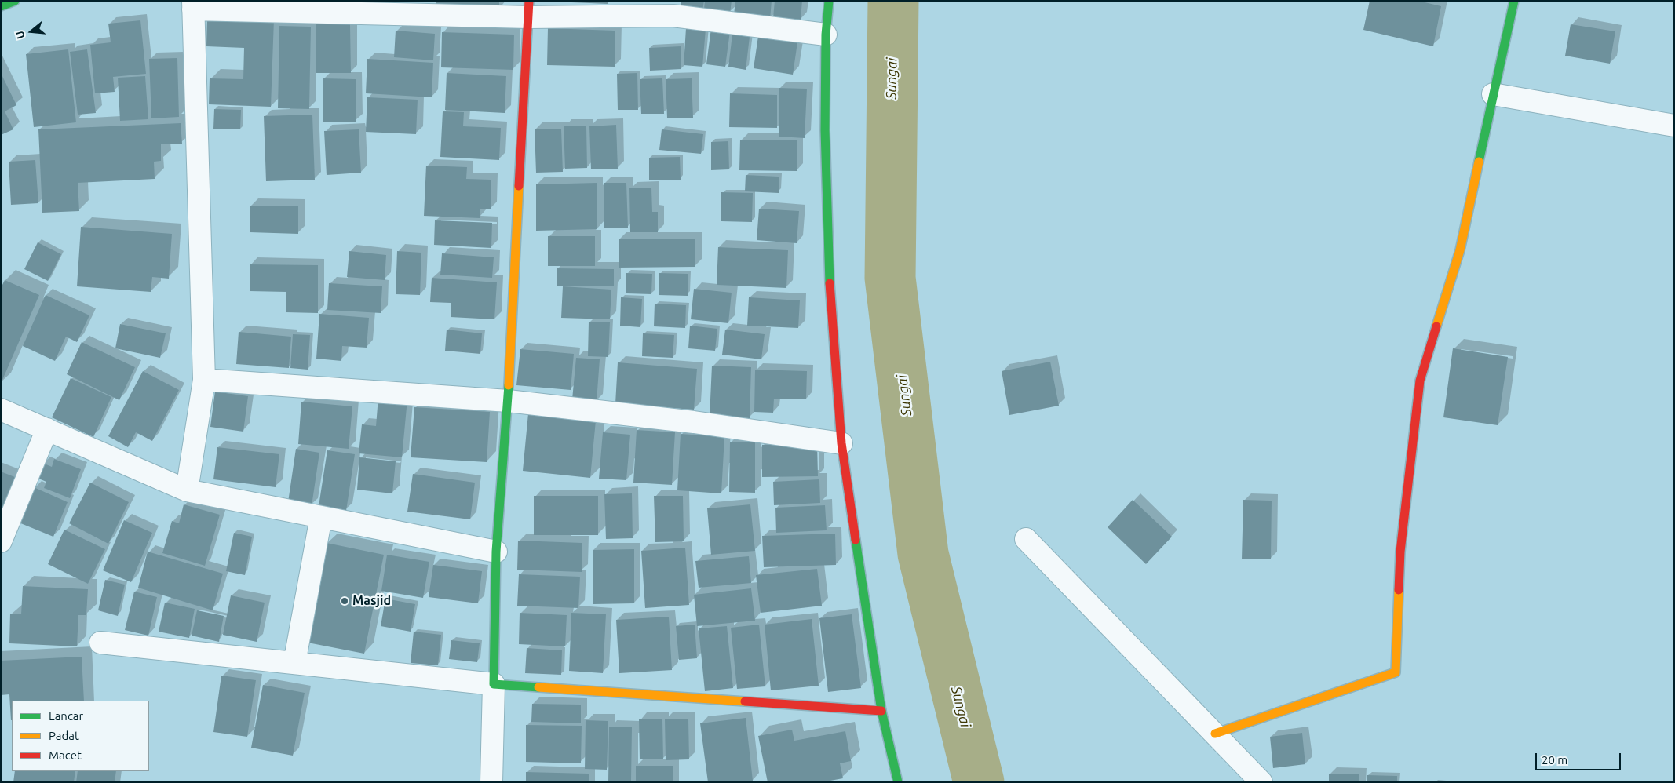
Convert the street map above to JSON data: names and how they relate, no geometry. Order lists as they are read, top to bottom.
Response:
{
  "water": ["Sungai"],
  "places": ["Masjid"],
  "legend": ["Lancar", "Padat", "Macet"],
  "scale_bar": "20 m",
  "north": "left"
}
